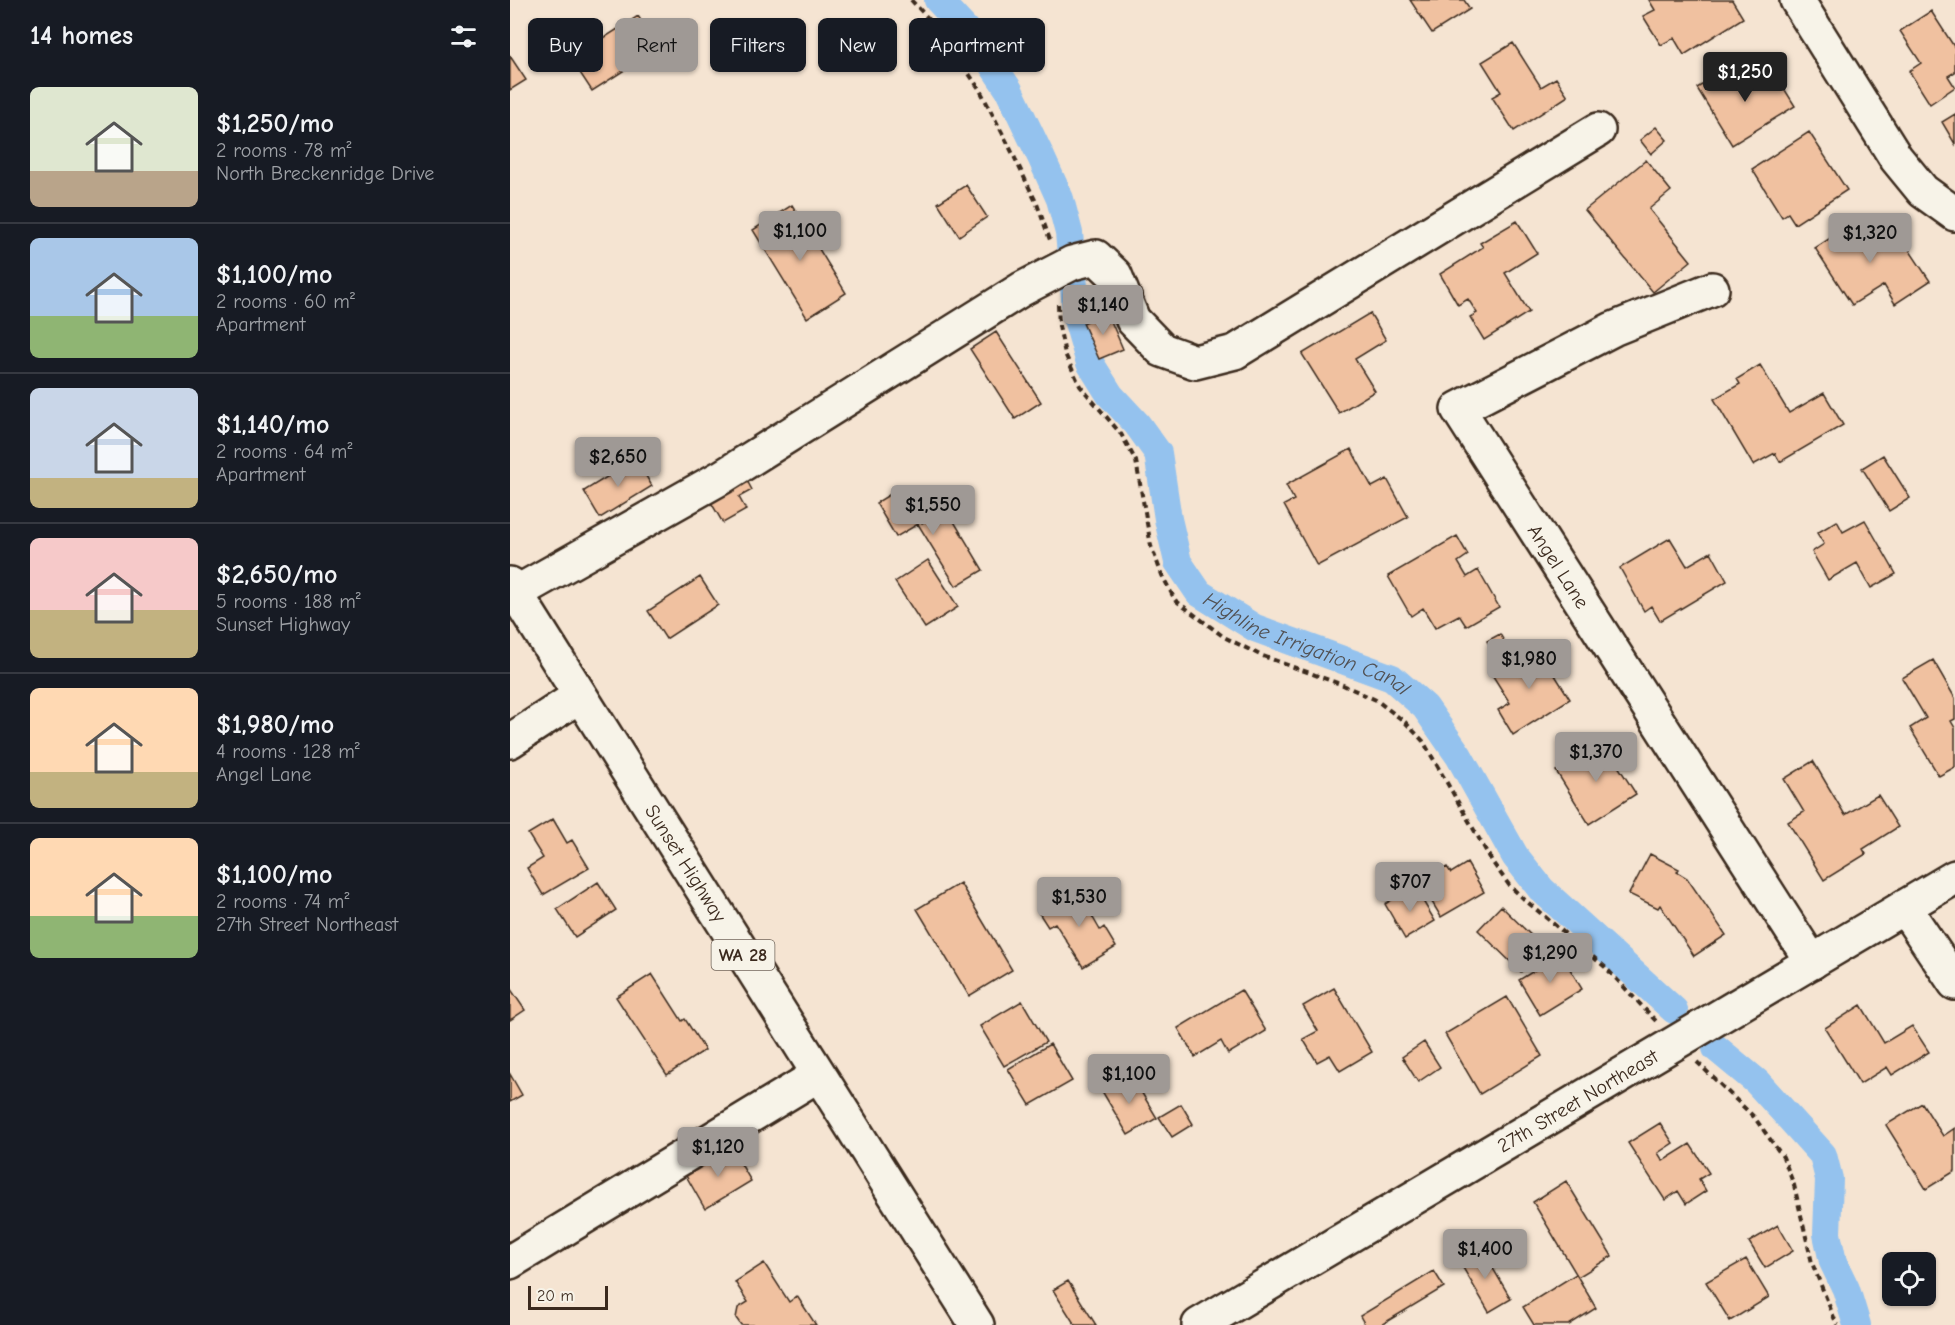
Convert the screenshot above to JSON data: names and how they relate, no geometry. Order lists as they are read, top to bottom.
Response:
{
  "streets": {
    "main road": [
      "Angel Lane",
      "Sunset Highway",
      "WA 28",
      "27th Street Northeast"
    ]
  },
  "crossings": [
    ["Angel Lane", "27th Street Northeast"]
  ],
  "water": ["Highline Irrigation Canal"],
  "scale_bar": "20 m",
  "page": {
    "heading": "14 homes",
    "chip": [
      "Buy",
      "Rent",
      "Filters",
      "New",
      "Apartment"
    ],
    "price": [
      "$1,250",
      "$1,100",
      "$1,320",
      "$1,140",
      "$2,650",
      "$1,550",
      "$1,980",
      "$1,370",
      "$707",
      "$1,530",
      "$1,290",
      "$1,100",
      "$1,120",
      "$1,400"
    ],
    "list": [
      {
        "name": "$1,250/mo",
        "note": "2 rooms · 78 m² · North Breckenridge Drive"
      },
      {
        "name": "$1,100/mo",
        "note": "2 rooms · 60 m² · Apartment"
      },
      {
        "name": "$1,140/mo",
        "note": "2 rooms · 64 m² · Apartment"
      },
      {
        "name": "$2,650/mo",
        "note": "5 rooms · 188 m² · Sunset Highway"
      },
      {
        "name": "$1,980/mo",
        "note": "4 rooms · 128 m² · Angel Lane"
      },
      {
        "name": "$1,100/mo",
        "note": "2 rooms · 74 m² · 27th Street Northeast"
      }
    ],
    "scale": "20 m"
  }
}
